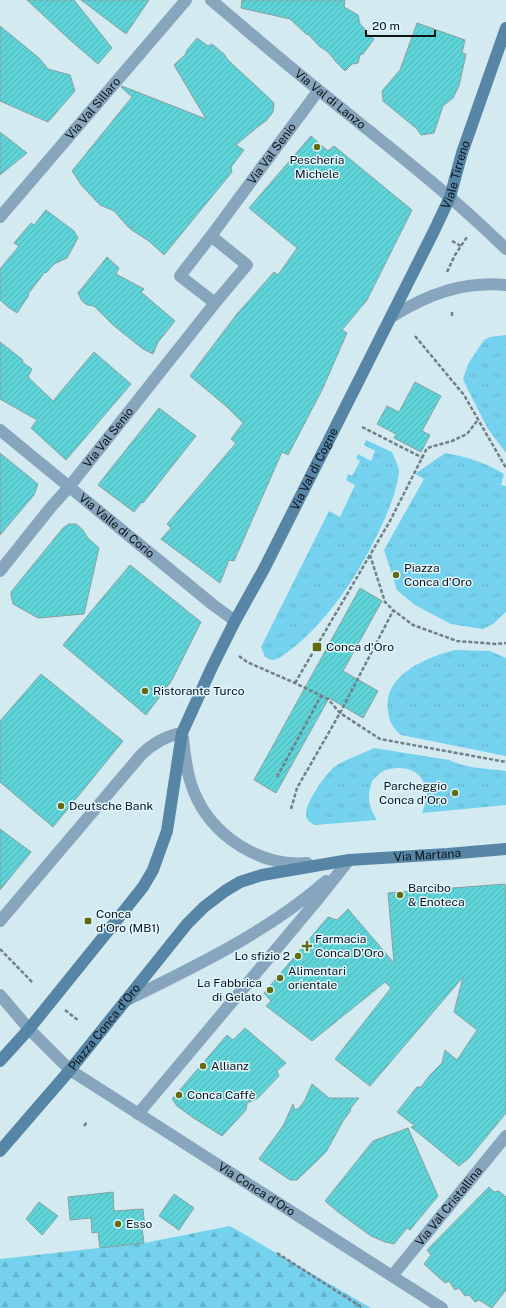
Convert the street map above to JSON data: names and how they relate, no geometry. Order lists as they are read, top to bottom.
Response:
{
  "streets": {
    "main road": [
      "Viale Tirreno",
      "Via Val di Cogne",
      "Via Martana",
      "Piazza Conca d'Oro"
    ],
    "street": [
      "Via Val di Lanzo",
      "Via Val Sillaro",
      "Via Val Senio",
      "Via Valle di Corio",
      "Via Conca d'Oro",
      "Via Val Cristallina"
    ]
  },
  "crossings": [
    ["Via Val di Lanzo", "Via Val Senio"],
    ["Via Val di Lanzo", "Viale Tirreno"],
    ["Via Val Senio", "Via Valle di Corio"],
    ["Viale Tirreno", "Via Val di Cogne"],
    ["Via Val di Cogne", "Via Valle di Corio"],
    ["Via Martana", "Piazza Conca d'Oro"],
    ["Piazza Conca d'Oro", "Via Conca d'Oro"],
    ["Via Conca d'Oro", "Via Val Cristallina"]
  ],
  "places": {
    "other": [
      "Pescheria Michele",
      "Piazza Conca d'Oro",
      "Ristorante Turco",
      "Parcheggio Conca d'Oro",
      "Deutsche Bank",
      "Barcibo & Enoteca",
      "Lo sfizio 2",
      "Alimentari orientale",
      "La Fabbrica di Gelato",
      "Allianz",
      "Conca Caffè",
      "Esso"
    ],
    "transit": ["Conca d'Oro", "Conca d'Oro (MB1)"],
    "health": ["Farmacia Conca D’Oro"]
  },
  "scale_bar": "20 m"
}
